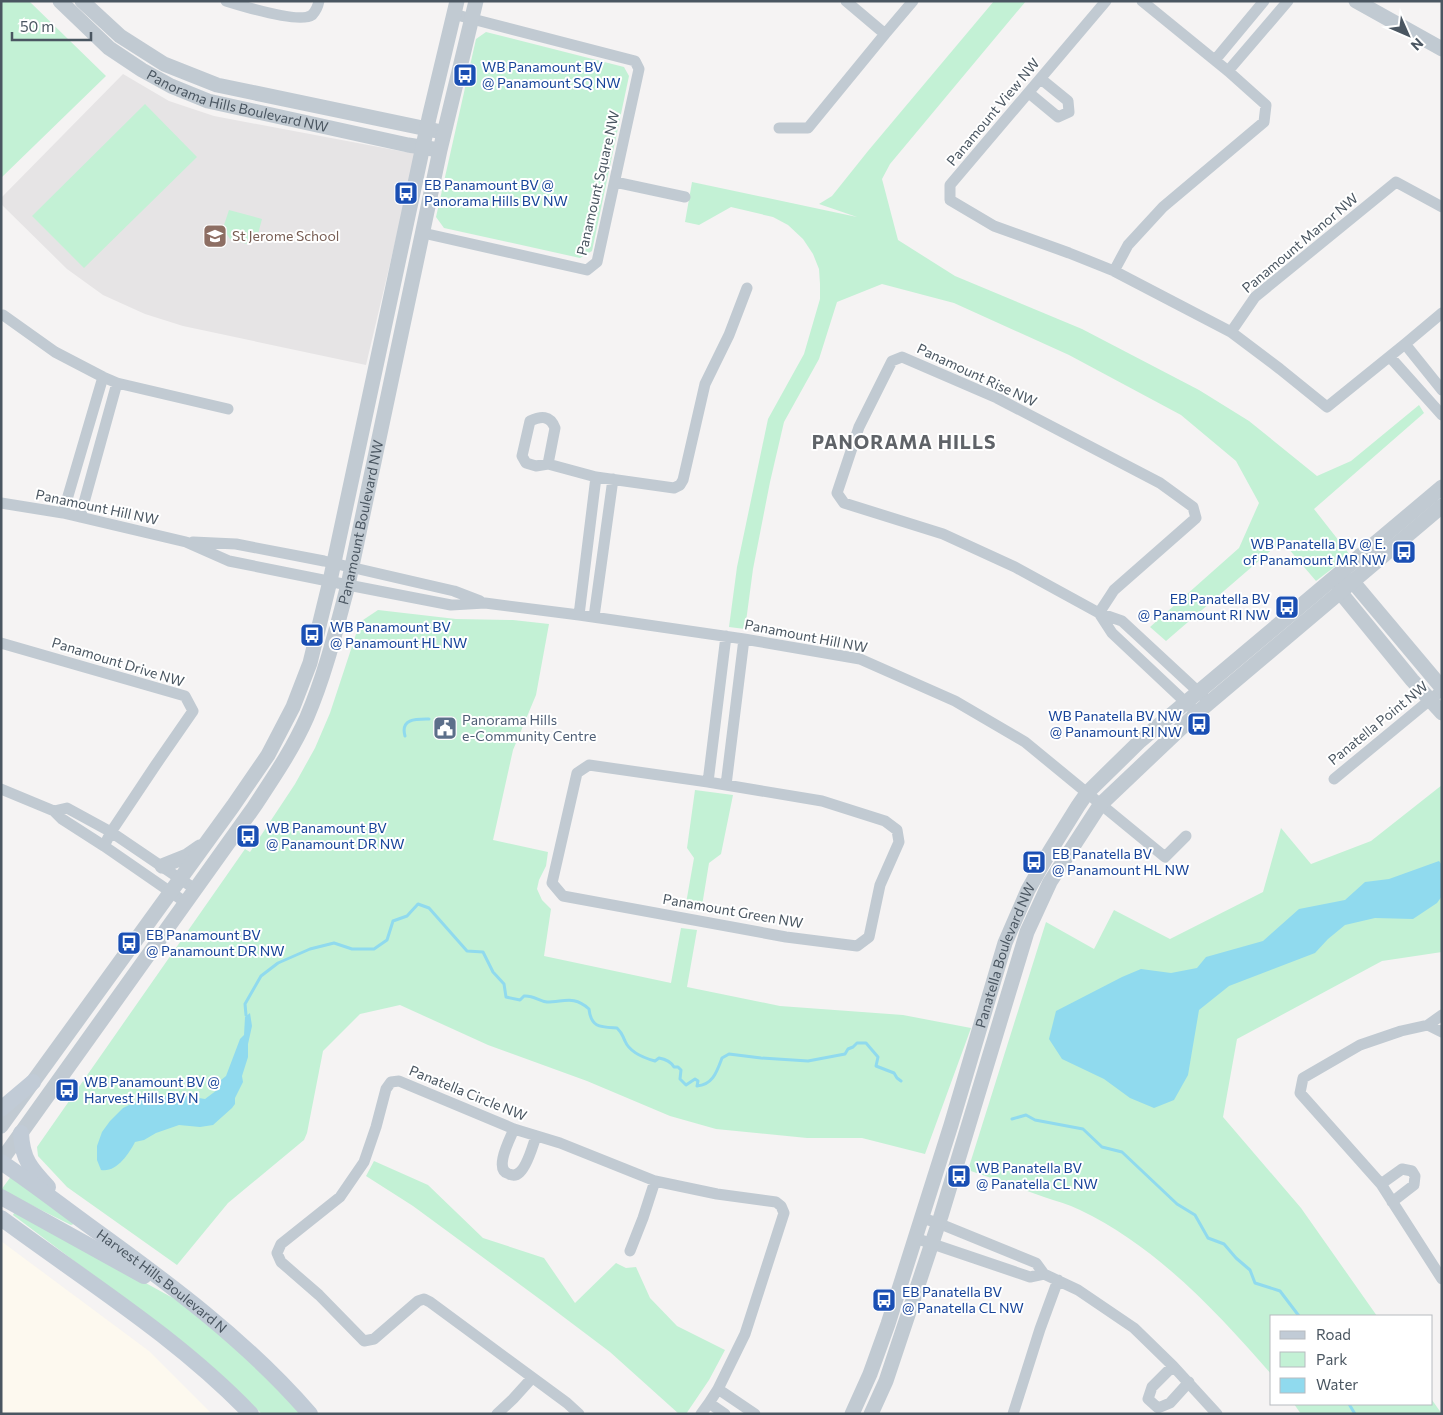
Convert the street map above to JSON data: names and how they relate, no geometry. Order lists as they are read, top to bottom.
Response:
{
  "streets": {
    "main road": ["Harvest Hills Boulevard N"],
    "street": [
      "Panorama Hills Boulevard NW",
      "Panamount View NW",
      "Panamount Square NW",
      "Panamount Manor NW",
      "Panamount Rise NW",
      "Panamount Hill NW",
      "Panamount Boulevard NW",
      "Panamount Drive NW",
      "Panatella Point NW",
      "Panamount Green NW",
      "Panatella Boulevard NW",
      "Panatella Circle NW"
    ]
  },
  "crossings": [
    ["Panorama Hills Boulevard NW", "Panamount Boulevard NW"],
    ["Panamount View NW", "Panamount Manor NW"],
    ["Panamount Square NW", "Panamount Boulevard NW"],
    ["Panamount Rise NW", "Panatella Boulevard NW"],
    ["Panamount Hill NW", "Panamount Boulevard NW"],
    ["Panamount Hill NW", "Panatella Boulevard NW"],
    ["Panamount Boulevard NW", "Harvest Hills Boulevard N"]
  ],
  "districts": ["PANORAMA HILLS"],
  "places": {
    "bus stop": [
      "WB Panamount BV @ Panamount SQ NW",
      "EB Panamount BV @ Panorama Hills BV NW",
      "WB Panatella BV @ E. of Panamount MR NW",
      "EB Panatella BV @ Panamount RI NW",
      "WB Panamount BV @ Panamount HL NW",
      "WB Panatella BV NW @ Panamount RI NW",
      "WB Panamount BV @ Panamount DR NW",
      "EB Panatella BV @ Panamount HL NW",
      "EB Panamount BV @ Panamount DR NW",
      "WB Panamount BV @ Harvest Hills BV N",
      "WB Panatella BV @ Panatella CL NW",
      "EB Panatella BV @ Panatella CL NW"
    ],
    "school or university": ["St Jerome School"],
    "public building": ["Panorama Hills e-Community Centre"]
  },
  "legend": ["Road", "Park", "Water"],
  "scale_bar": "50 m",
  "north": "bottom right"
}
